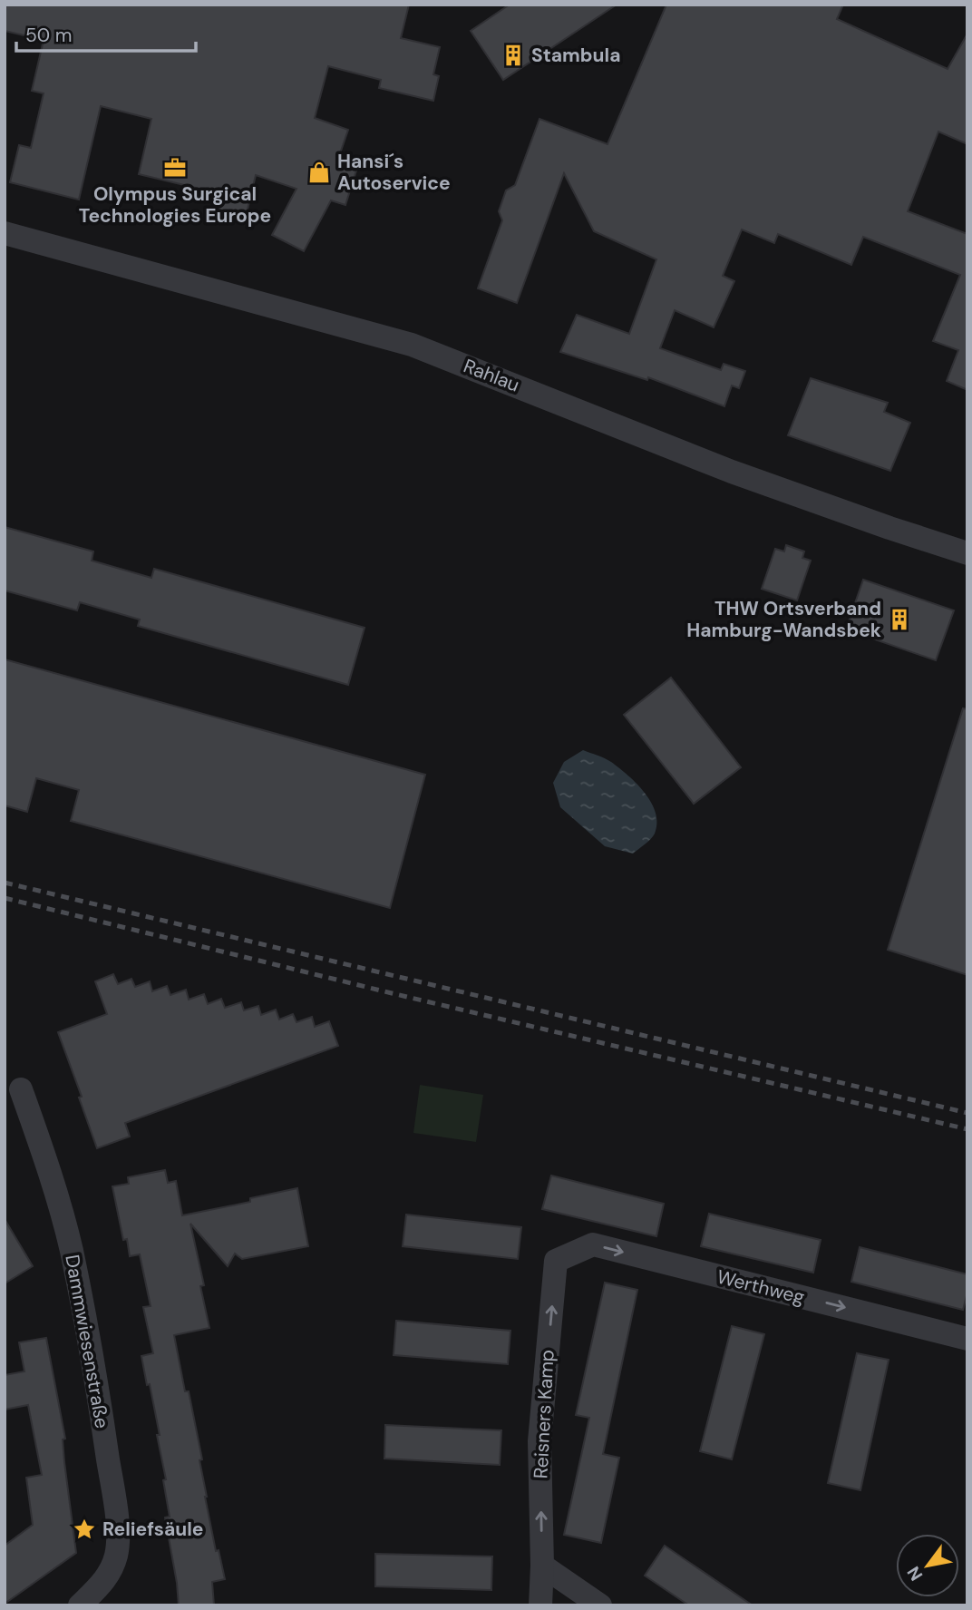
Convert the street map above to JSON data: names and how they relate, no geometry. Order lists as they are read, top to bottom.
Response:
{
  "streets": {
    "street": [
      "Rahlau",
      "Werthweg",
      "Dammwiesenstraße",
      "Reisners Kamp"
    ]
  },
  "crossings": [
    ["Werthweg", "Reisners Kamp"]
  ],
  "one_way": ["Werthweg", "Reisners Kamp"],
  "places": {
    "building": ["Stambula", "THW Ortsverband Hamburg-Wandsbek"],
    "office": ["Olympus Surgical Technologies Europe"],
    "shop": ["Hansi´s Autoservice"],
    "place": ["Reliefsäule"]
  },
  "scale_bar": "50 m",
  "north": "bottom left"
}
